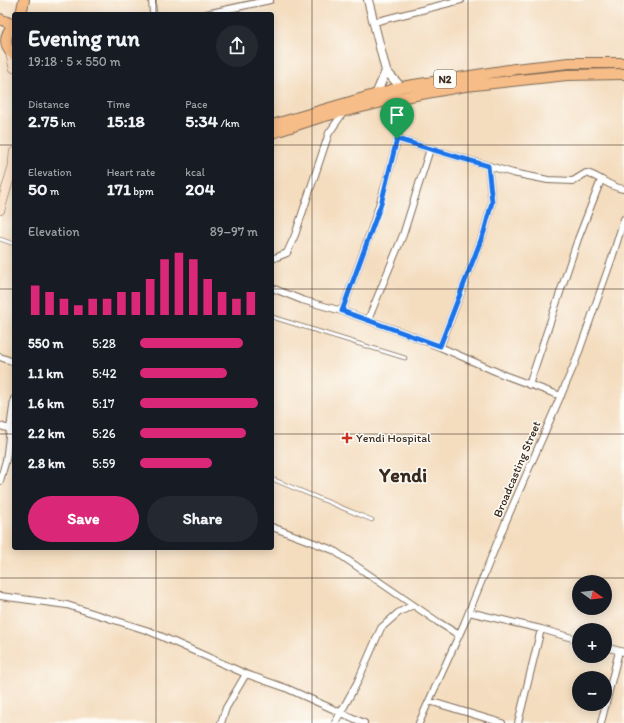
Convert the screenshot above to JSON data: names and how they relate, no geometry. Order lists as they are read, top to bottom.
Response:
{
  "streets": {
    "highway": ["N2"],
    "street": ["Broadcasting Street"]
  },
  "districts": ["Yendi"],
  "places": {
    "health": ["Yendi Hospital"]
  },
  "north": "right",
  "page": {
    "heading": ["Evening run", "19:18 · 5 × 550 m"],
    "stats": [
      ["Distance", "2.75 km"],
      ["Time", "15:18"],
      ["Pace", "5:34 /km"],
      ["Elevation", "50 m"],
      ["Heart rate", "171 bpm"],
      ["kcal", "204"]
    ],
    "chart": ["Elevation", "89–97 m"],
    "list": [
      {
        "name": "550 m",
        "note": "5:28"
      },
      {
        "name": "1.1 km",
        "note": "5:42"
      },
      {
        "name": "1.6 km",
        "note": "5:17"
      },
      {
        "name": "2.2 km",
        "note": "5:26"
      },
      {
        "name": "2.8 km",
        "note": "5:59"
      }
    ],
    "buttons": ["Save", "Share"],
    "map_buttons": ["+", "−"]
  }
}
